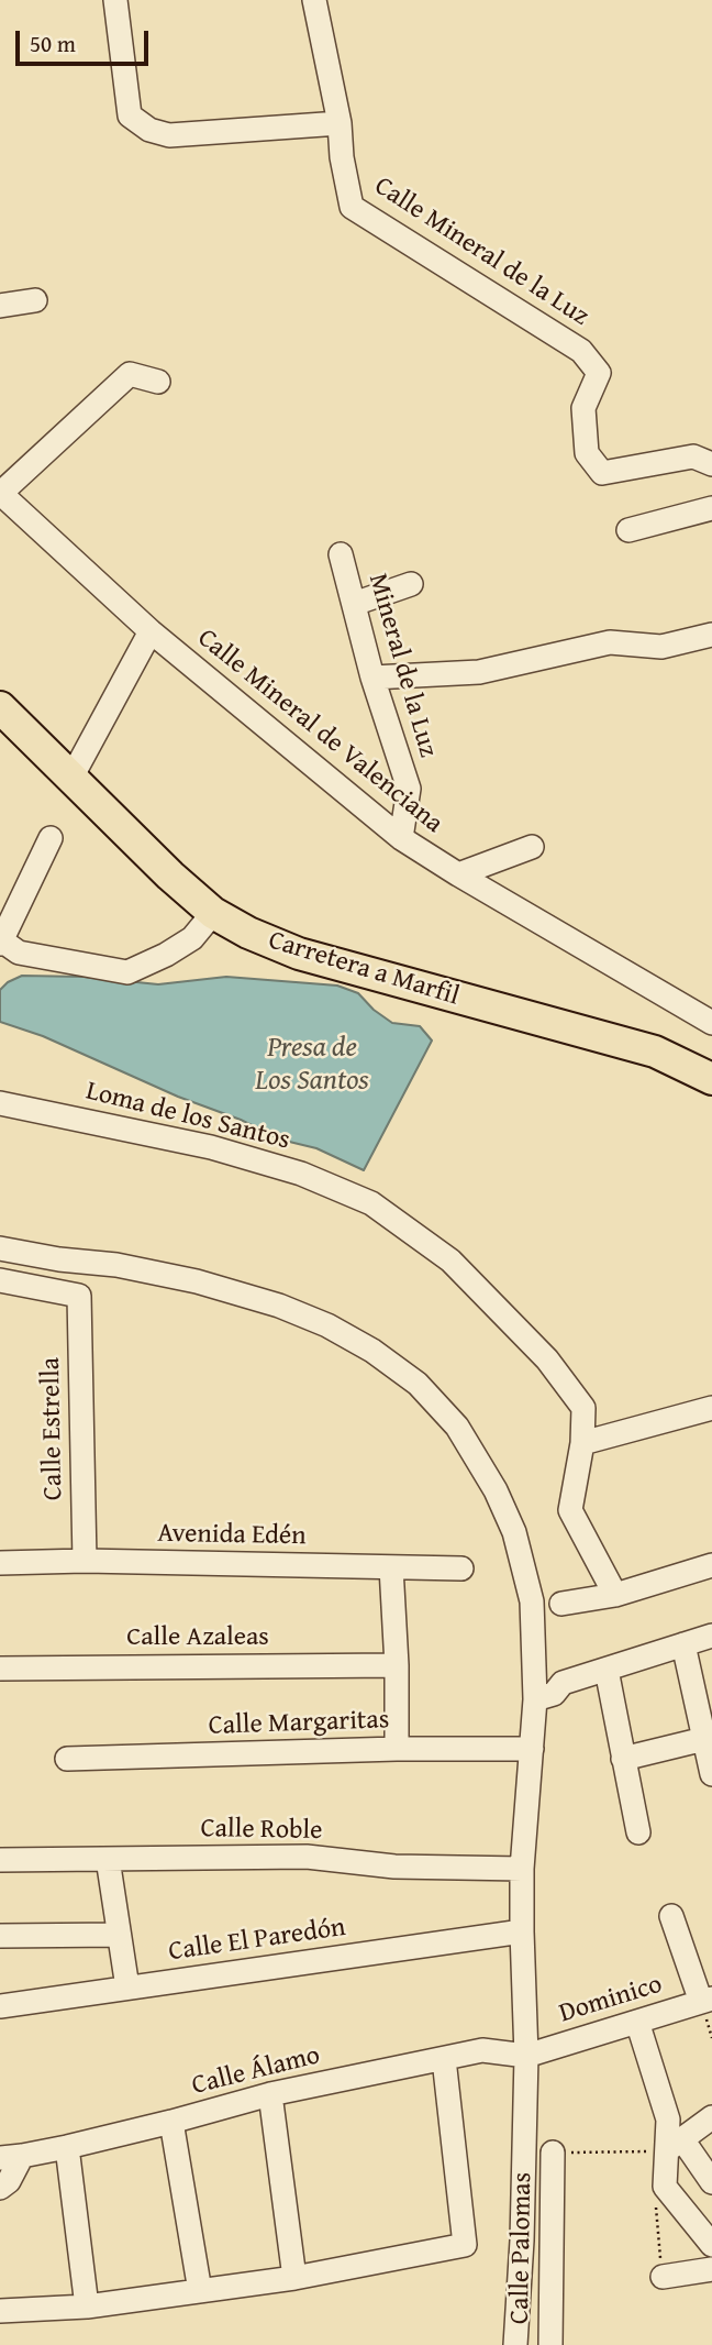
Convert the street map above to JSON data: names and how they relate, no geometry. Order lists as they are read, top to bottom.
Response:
{
  "streets": {
    "main road": ["Carretera a Marfil"],
    "street": [
      "Calle Mineral de la Luz",
      "Mineral de la Luz",
      "Calle Mineral de Valenciana",
      "Loma de los Santos",
      "Calle Estrella",
      "Avenida Edén",
      "Calle Azaleas",
      "Calle Margaritas",
      "Calle Roble",
      "Calle El Paredón",
      "Dominico",
      "Calle Álamo",
      "Calle Palomas"
    ]
  },
  "crossings": [
    ["Mineral de la Luz", "Calle Mineral de Valenciana"],
    ["Calle Estrella", "Avenida Edén"],
    ["Dominico", "Calle Álamo"]
  ],
  "water": ["Presa de Los Santos"],
  "scale_bar": "50 m"
}
